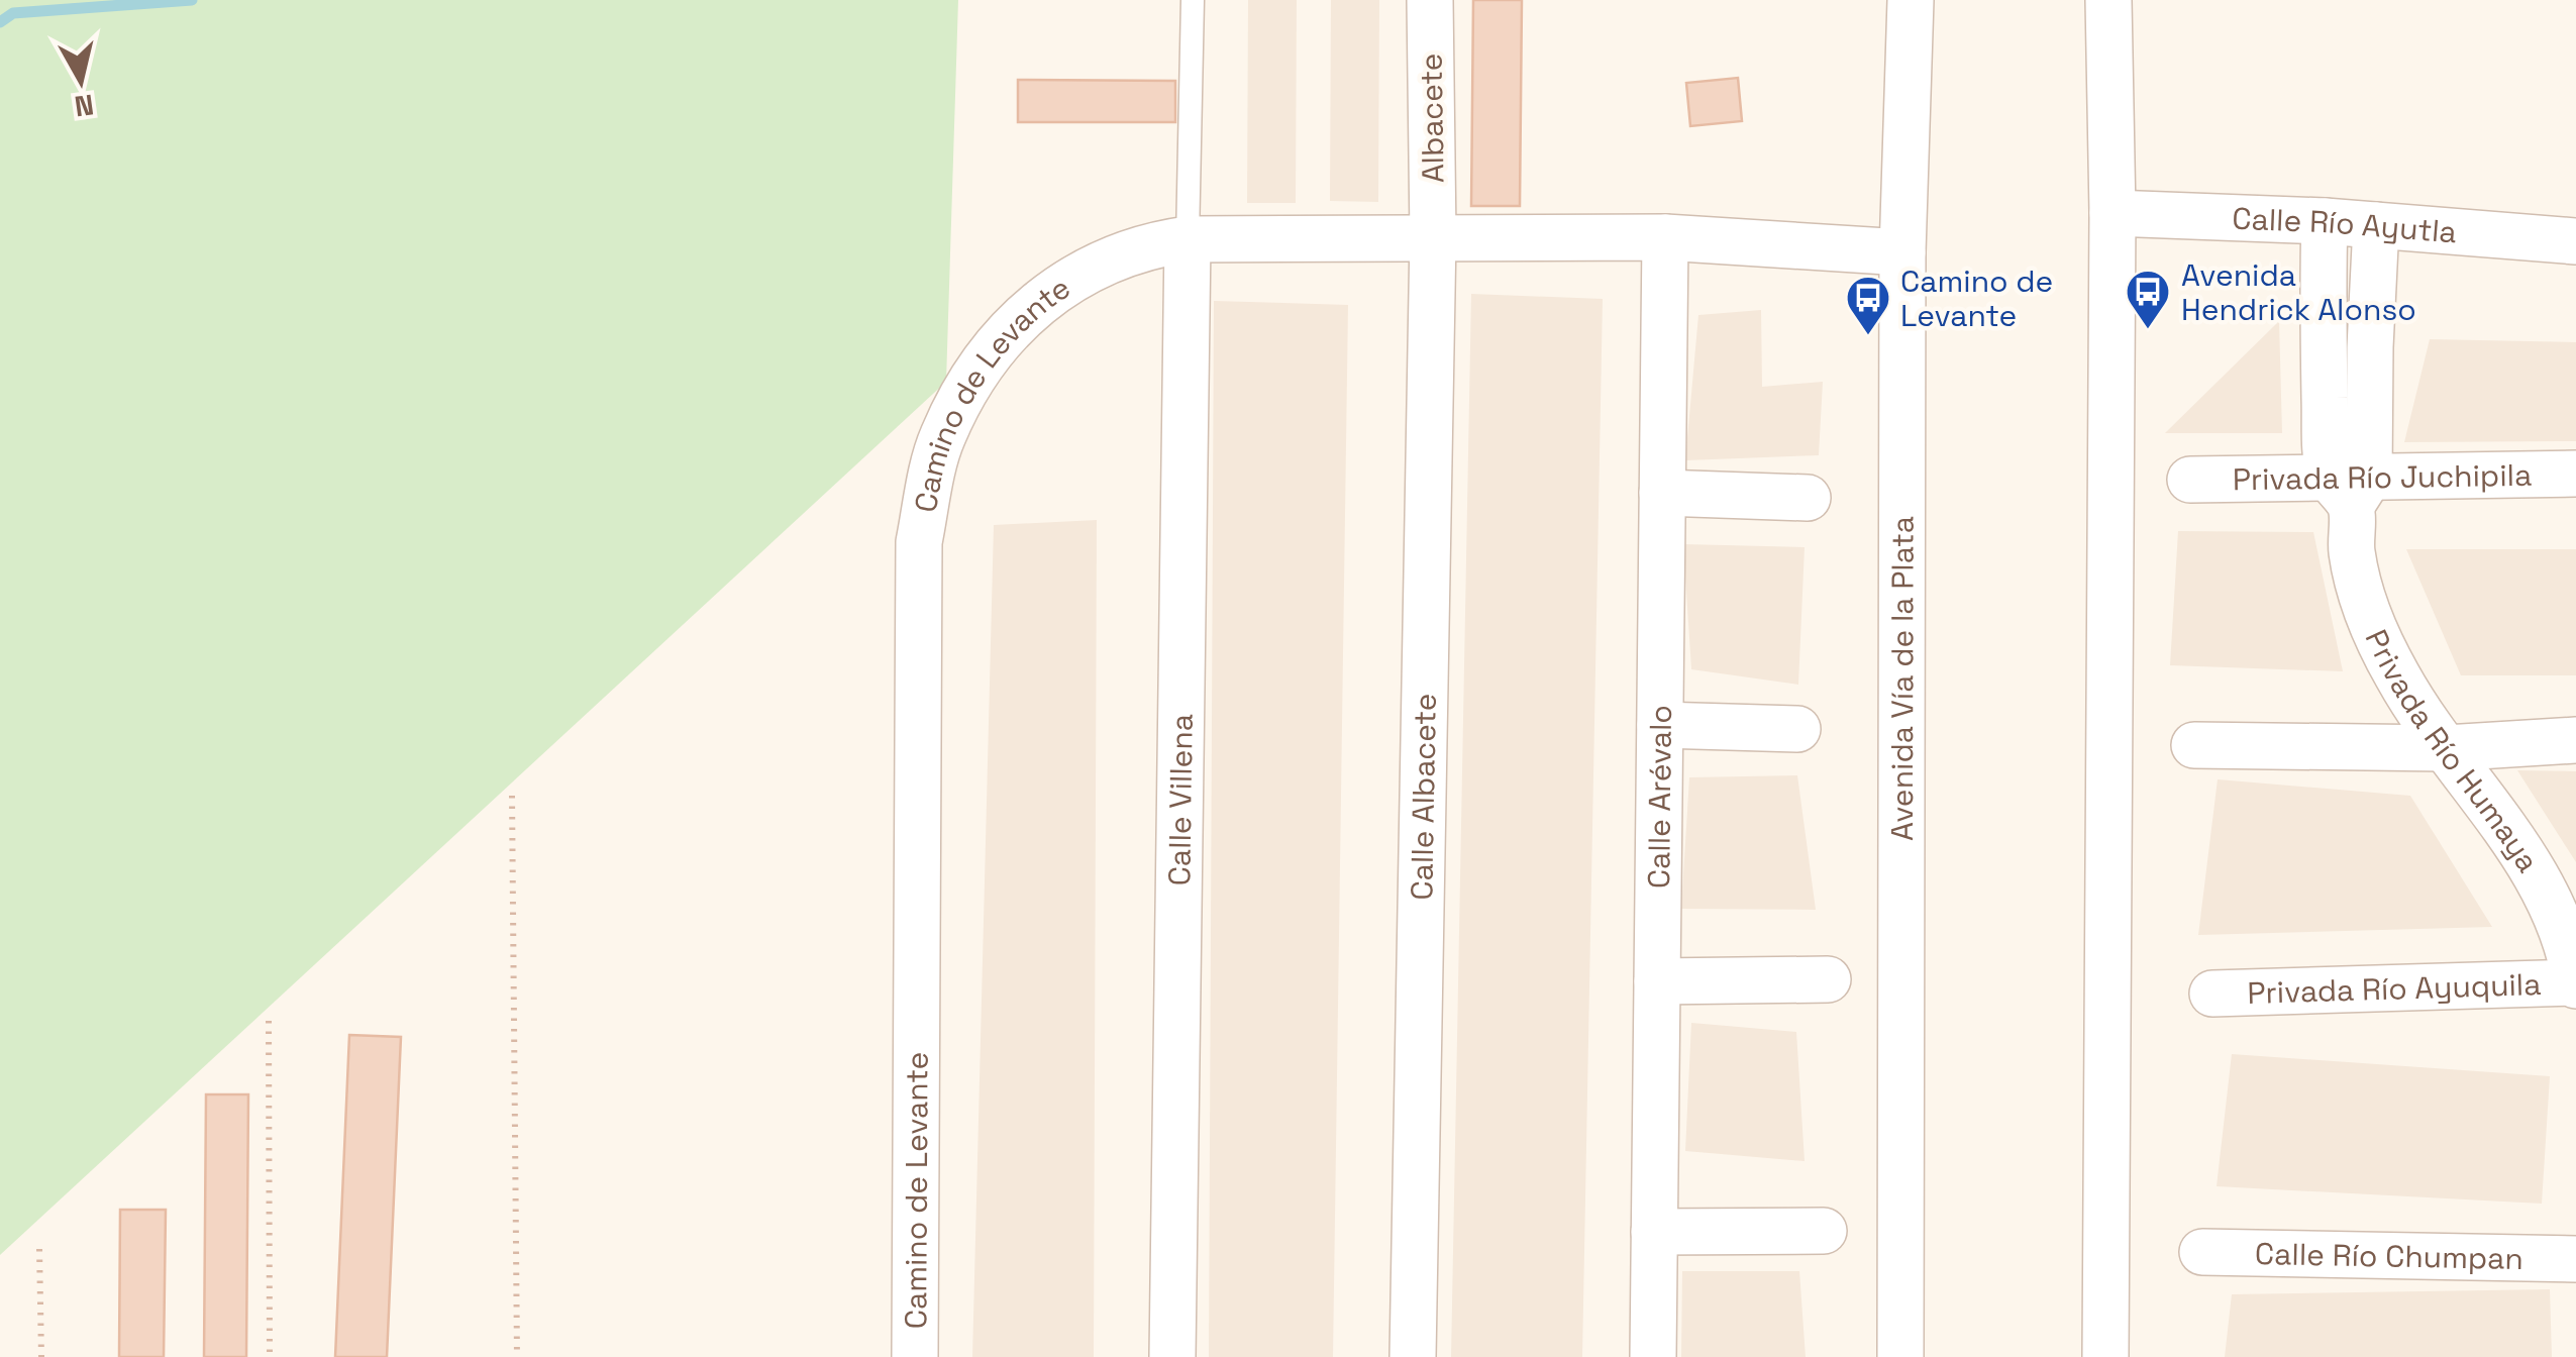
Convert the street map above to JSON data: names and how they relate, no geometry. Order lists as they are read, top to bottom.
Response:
{
  "streets": {
    "street": [
      "Albacete",
      "Calle Río Ayutla",
      "Camino de Levante",
      "Privada Río Juchipila",
      "Avenida Vía de la Plata",
      "Privada Río Humaya",
      "Calle Albacete",
      "Calle Arévalo",
      "Calle Villena",
      "Privada Río Ayuquila",
      "Calle Río Chumpan"
    ]
  },
  "crossings": [
    ["Albacete", "Camino de Levante"],
    ["Albacete", "Calle Albacete"],
    ["Calle Río Ayutla", "Privada Río Humaya"],
    ["Camino de Levante", "Avenida Vía de la Plata"],
    ["Camino de Levante", "Calle Albacete"],
    ["Camino de Levante", "Calle Arévalo"],
    ["Camino de Levante", "Calle Villena"],
    ["Privada Río Juchipila", "Privada Río Humaya"],
    ["Privada Río Humaya", "Privada Río Ayuquila"]
  ],
  "places": {
    "bus stop": ["Avenida Hendrick Alonso", "Camino de Levante"]
  },
  "north": "bottom"
}
